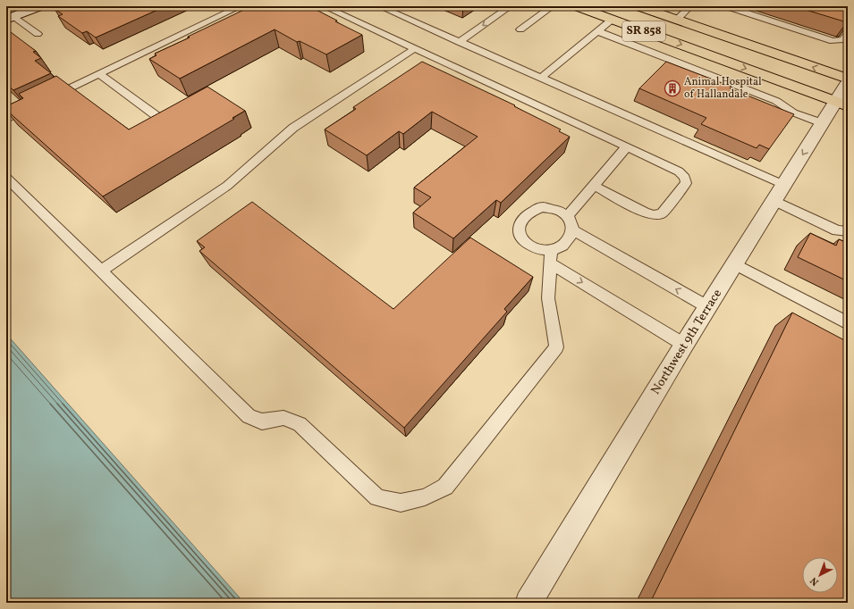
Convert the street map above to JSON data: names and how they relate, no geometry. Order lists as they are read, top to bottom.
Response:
{
  "streets": {
    "main road": ["SR 858"],
    "street": ["Northwest 9th Terrace"]
  },
  "crossings": [
    ["SR 858", "Northwest 9th Terrace"]
  ],
  "places": {
    "building": ["Animal Hospital of Hallandale"]
  },
  "north": "bottom left"
}
